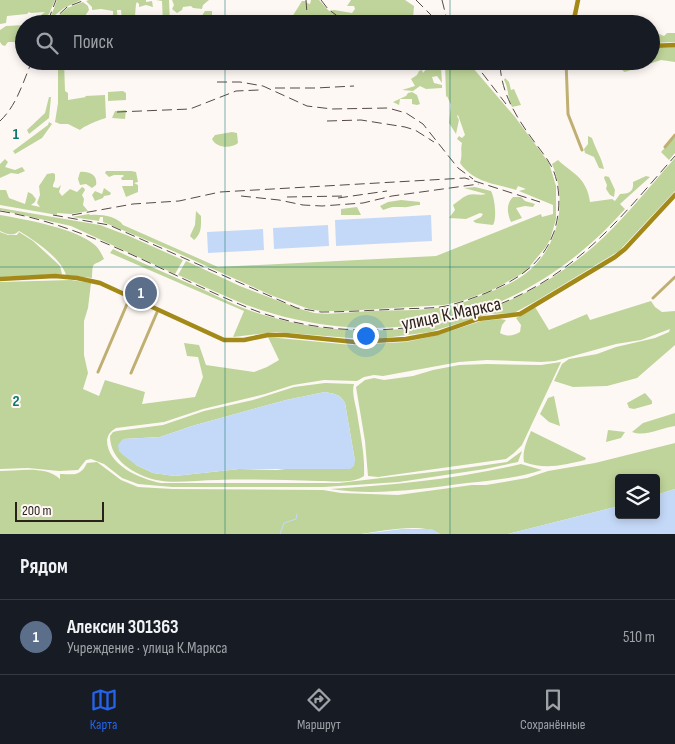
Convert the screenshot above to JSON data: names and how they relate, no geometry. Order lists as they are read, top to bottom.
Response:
{
  "streets": {
    "main road": ["улица К.Маркса"]
  },
  "scale_bar": "200 m",
  "page": {
    "search": "Поиск",
    "pins": "1",
    "scale": "200 m",
    "heading": "Рядом",
    "list": [
      {
        "mark": "1",
        "name": "Алексин 301363",
        "note": "Учреждение · улица К.Маркса",
        "value": "510 m"
      }
    ],
    "nav": ["Карта", "Маршрут", "Сохранённые"]
  },
  "grid": {
    "rows": ["1", "2"]
  }
}
